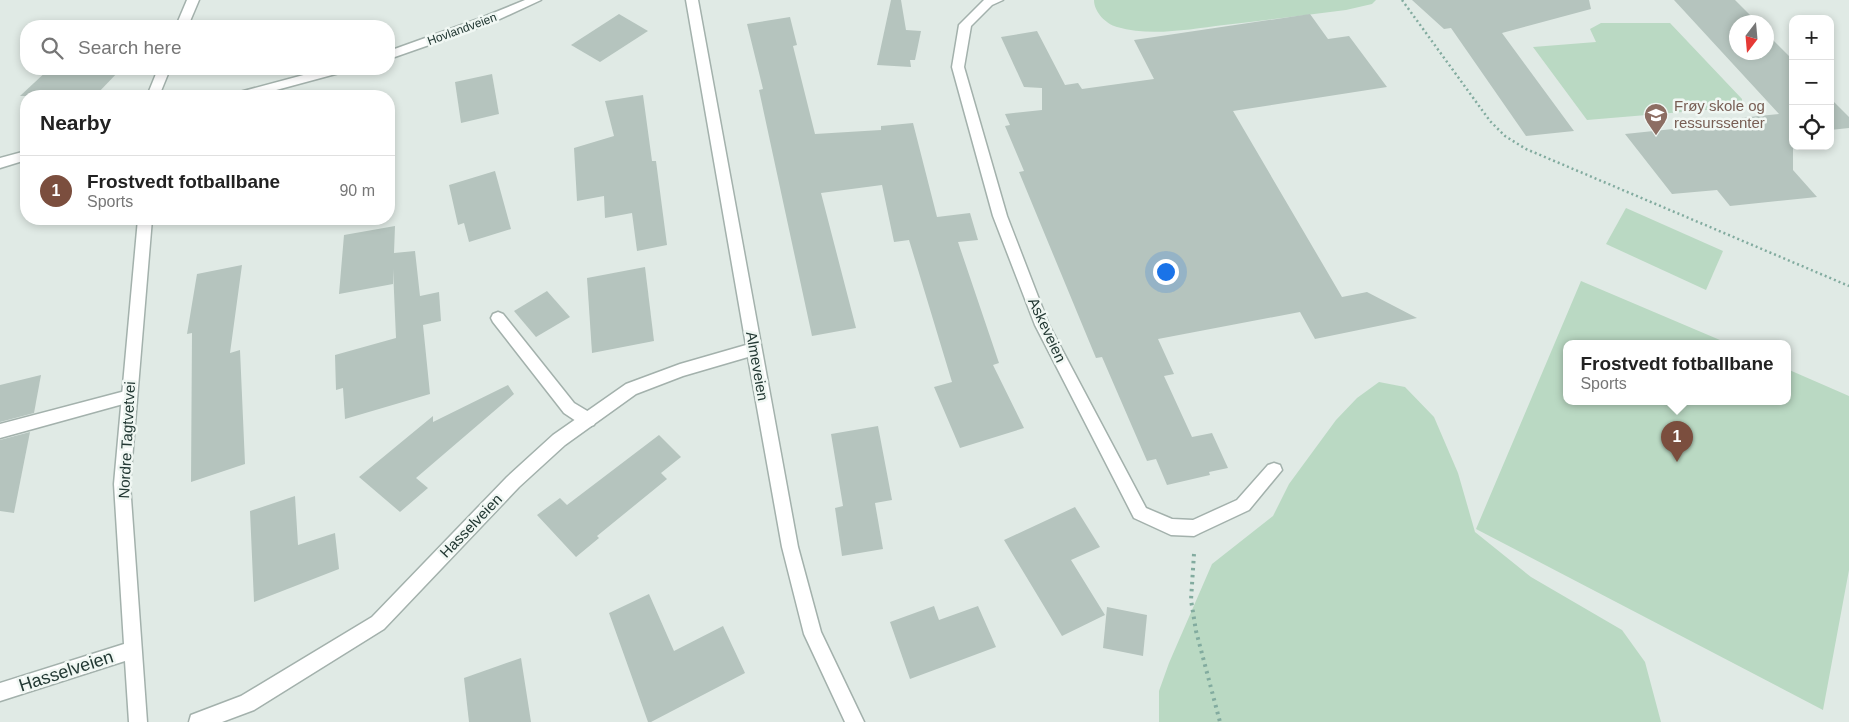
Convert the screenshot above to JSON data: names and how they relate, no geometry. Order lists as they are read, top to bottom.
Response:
{
  "streets": {
    "street": [
      "Hovlandveien",
      "Askeveien",
      "Almeveien",
      "Nordre Tagtvetvei",
      "Hasselveien"
    ]
  },
  "crossings": [
    ["Almeveien", "Hasselveien"],
    ["Nordre Tagtvetvei", "Hasselveien"]
  ],
  "places": {
    "school or university": ["Frøy skole og ressurssenter"]
  },
  "north": "bottom",
  "page": {
    "map_buttons": ["+", "−"],
    "search": "Search here",
    "heading": "Nearby",
    "list": [
      {
        "mark": "1",
        "name": "Frostvedt fotballbane",
        "note": "Sports",
        "value": "90 m"
      }
    ],
    "popup": ["Frostvedt fotballbane", "Sports"],
    "pins": "1"
  }
}
